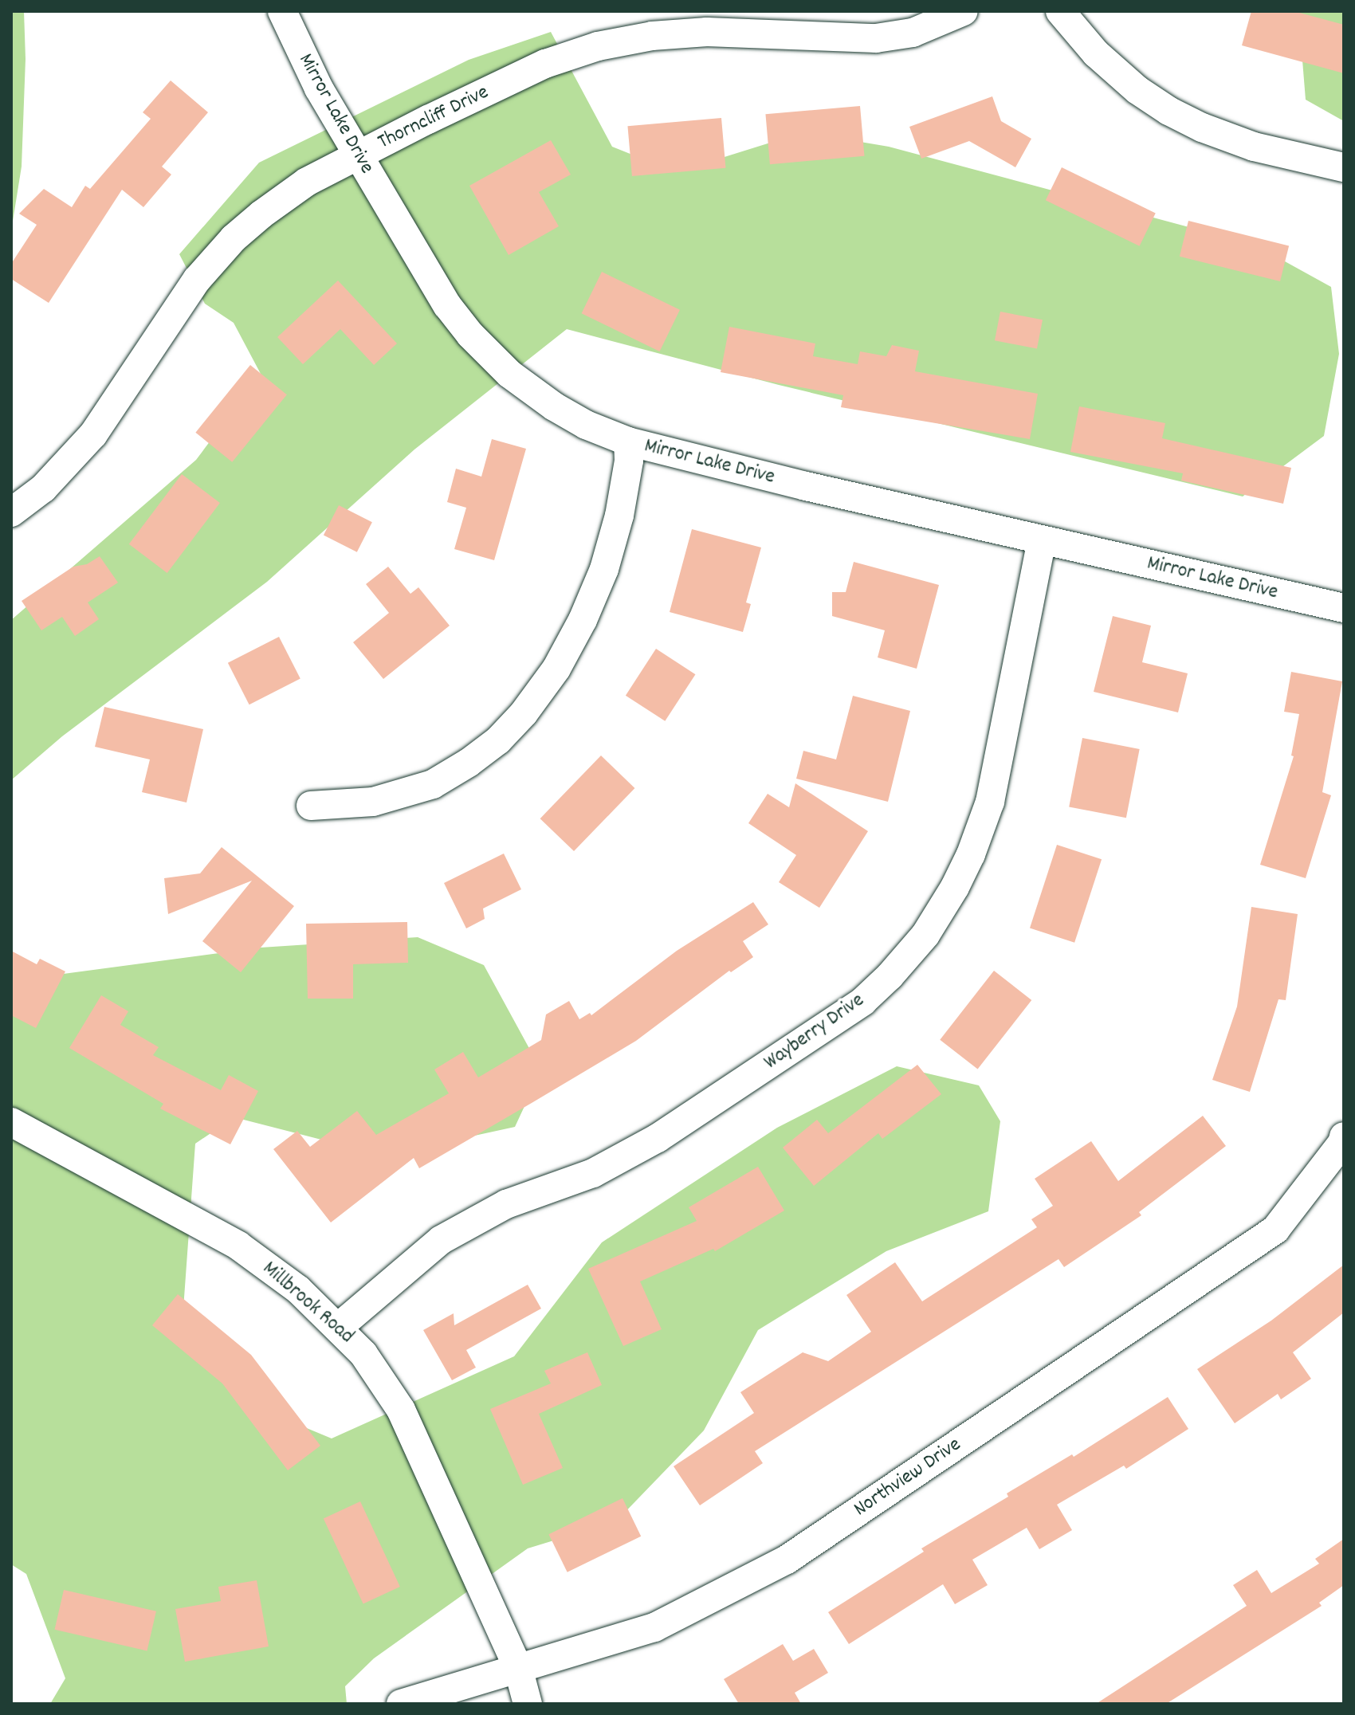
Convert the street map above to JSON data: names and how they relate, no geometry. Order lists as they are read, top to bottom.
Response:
{
  "streets": {
    "street": [
      "Mirror Lake Drive",
      "Thorncliff Drive",
      "Wayberry Drive",
      "Millbrook Road",
      "Northview Drive"
    ]
  },
  "crossings": [
    ["Mirror Lake Drive", "Thorncliff Drive"],
    ["Mirror Lake Drive", "Wayberry Drive"],
    ["Wayberry Drive", "Millbrook Road"],
    ["Millbrook Road", "Northview Drive"]
  ]
}
